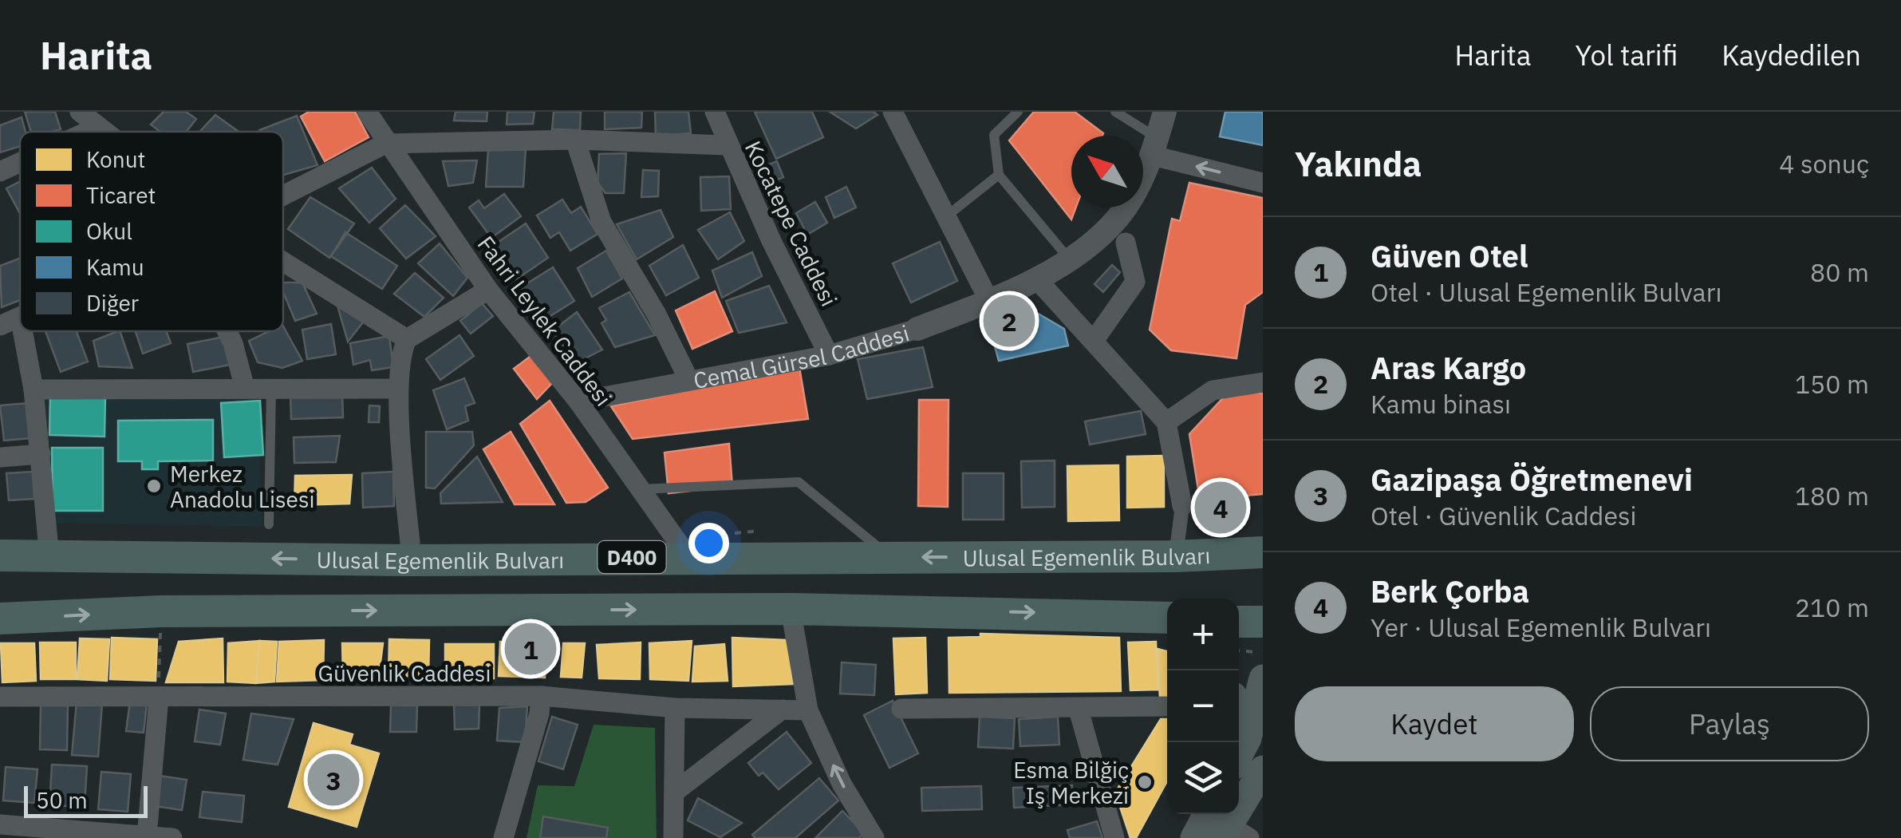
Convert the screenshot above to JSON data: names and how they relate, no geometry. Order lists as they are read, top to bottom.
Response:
{
  "streets": {
    "highway": ["Ulusal Egemenlik Bulvarı", "D400"],
    "street": [
      "Kocatepe Caddesi",
      "Fahri Leylek Caddesi",
      "Cemal Gürsel Caddesi",
      "Güvenlik Caddesi"
    ]
  },
  "crossings": [
    ["Kocatepe Caddesi", "Cemal Gürsel Caddesi"],
    ["Fahri Leylek Caddesi", "Cemal Gürsel Caddesi"],
    ["Fahri Leylek Caddesi", "Ulusal Egemenlik Bulvarı"]
  ],
  "places": ["Merkez Anadolu Lisesi", "Esma Bilğiç Iş Merkezi"],
  "legend": [
    "Konut",
    "Ticaret",
    "Okul",
    "Kamu",
    "Diğer"
  ],
  "scale_bar": "50 m",
  "north": "top left",
  "page": {
    "header": "Harita",
    "nav": ["Harita", "Yol tarifi", "Kaydedilen"],
    "heading": ["Yakında", "4 sonuç"],
    "list": [
      {
        "mark": "1",
        "name": "Güven Otel",
        "note": "Otel · Ulusal Egemenlik Bulvarı",
        "value": "80 m"
      },
      {
        "mark": "2",
        "name": "Aras Kargo",
        "note": "Kamu binası",
        "value": "150 m"
      },
      {
        "mark": "3",
        "name": "Gazipaşa Öğretmenevi",
        "note": "Otel · Güvenlik Caddesi",
        "value": "180 m"
      },
      {
        "mark": "4",
        "name": "Berk Çorba",
        "note": "Yer · Ulusal Egemenlik Bulvarı",
        "value": "210 m"
      }
    ],
    "pins": [
      "2",
      "4",
      "1",
      "3"
    ],
    "map_buttons": ["+", "−"],
    "buttons": ["Kaydet", "Paylaş"],
    "scale": "50 m"
  }
}
